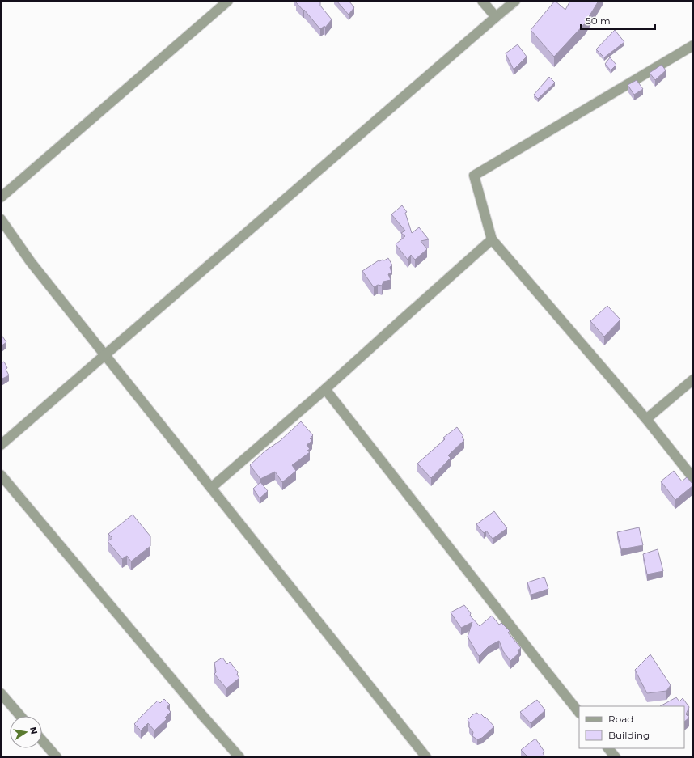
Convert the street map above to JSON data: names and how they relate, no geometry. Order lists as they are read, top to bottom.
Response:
{
  "legend": ["Road", "Building"],
  "scale_bar": "50 m",
  "north": "right"
}
